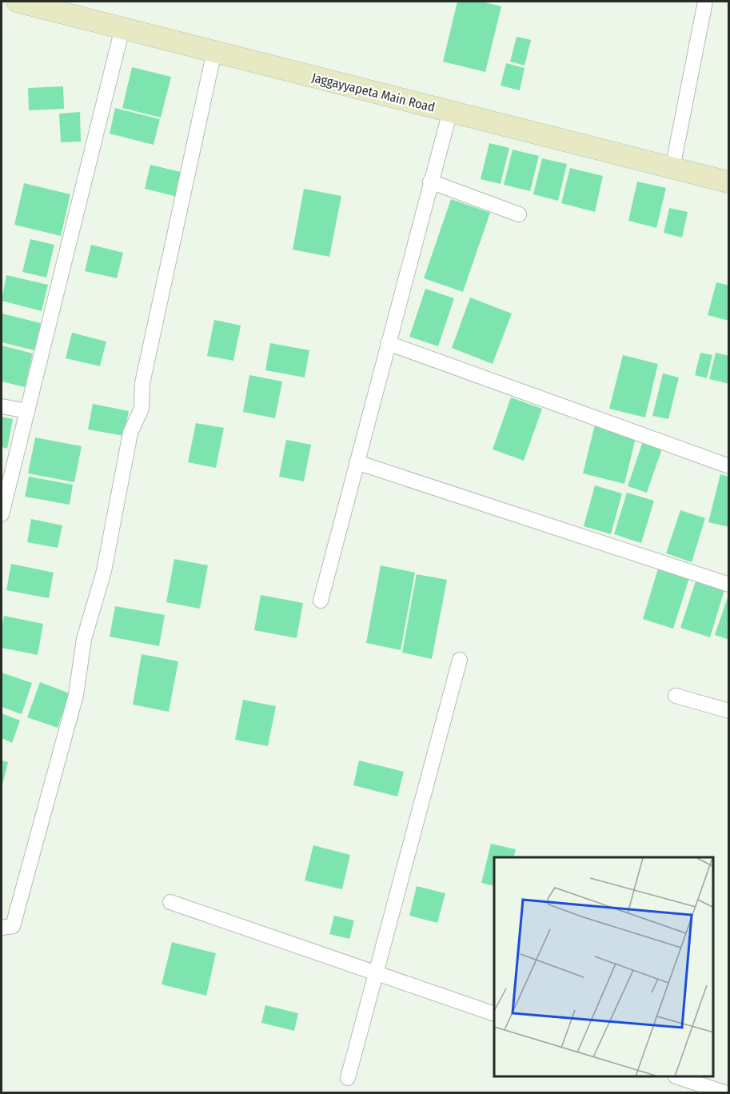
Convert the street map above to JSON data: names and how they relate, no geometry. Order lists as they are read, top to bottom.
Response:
{
  "streets": {
    "main road": ["Jaggayyapeta Main Road"]
  }
}
